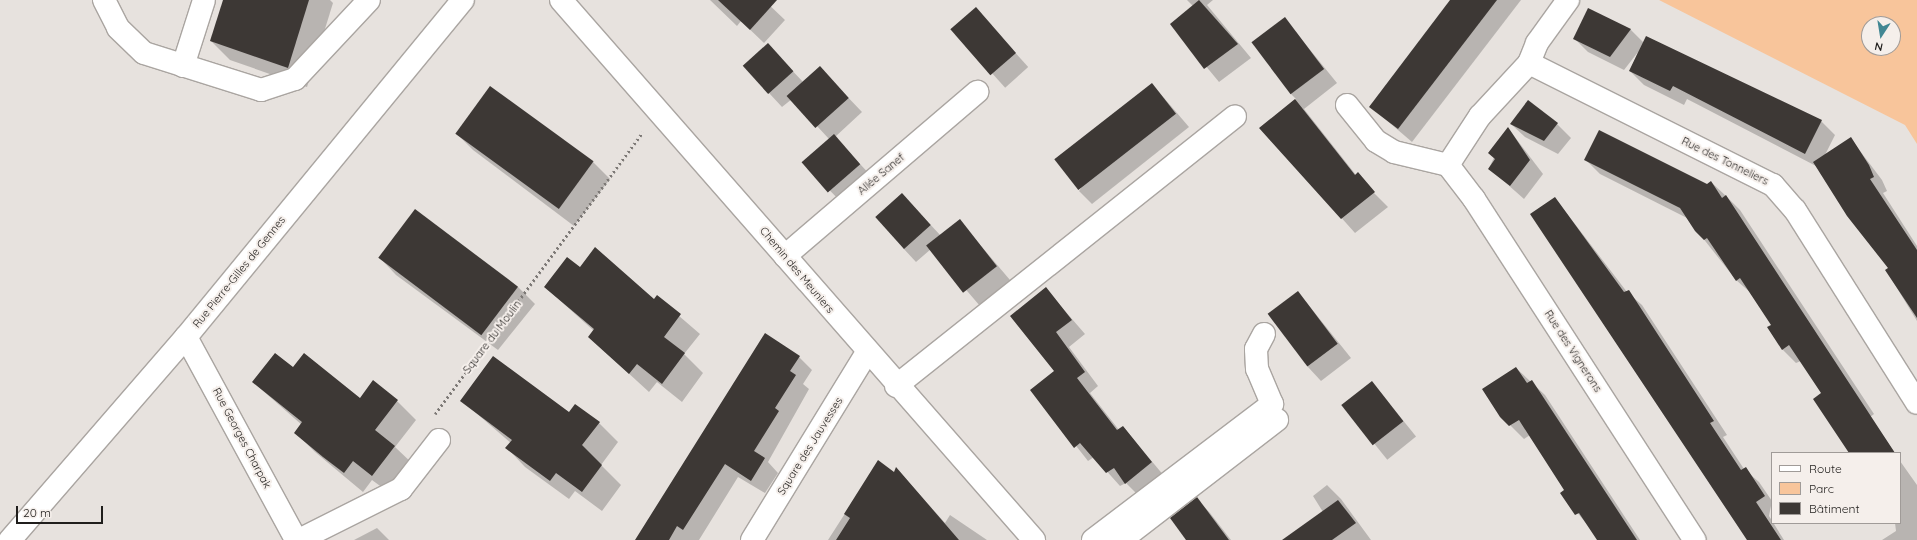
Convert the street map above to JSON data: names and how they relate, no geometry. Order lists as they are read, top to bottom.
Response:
{
  "streets": {
    "street": [
      "Rue des Tonneliers",
      "Allée Sanef",
      "Chemin des Meuniers",
      "Rue Pierre-Gilles de Gennes",
      "Rue des Vignerons",
      "Rue Georges Charpak",
      "Square des Jauvesses"
    ],
    "path": ["Square du Moulin"]
  },
  "crossings": [
    ["Allée Sanef", "Chemin des Meuniers"],
    ["Chemin des Meuniers", "Square du Moulin"],
    ["Chemin des Meuniers", "Square des Jauvesses"],
    ["Rue Pierre-Gilles de Gennes", "Rue Georges Charpak"]
  ],
  "legend": ["Route", "Parc", "Bâtiment"],
  "scale_bar": "20 m",
  "north": "bottom"
}
